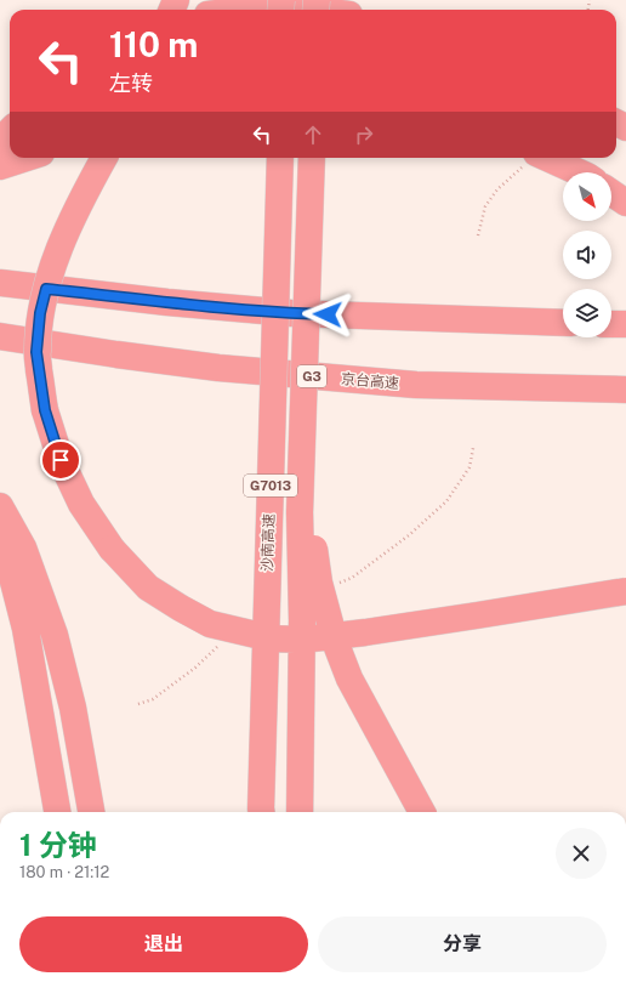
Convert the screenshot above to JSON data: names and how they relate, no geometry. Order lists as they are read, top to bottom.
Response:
{
  "streets": {
    "highway": [
      "G3",
      "京台高速",
      "G7013",
      "沙南高速"
    ]
  },
  "north": "bottom right",
  "page": {
    "turn": ["110 m", "左转"],
    "heading": ["1 分钟", "180 m · 21:12"],
    "buttons": ["退出", "分享"]
  }
}
